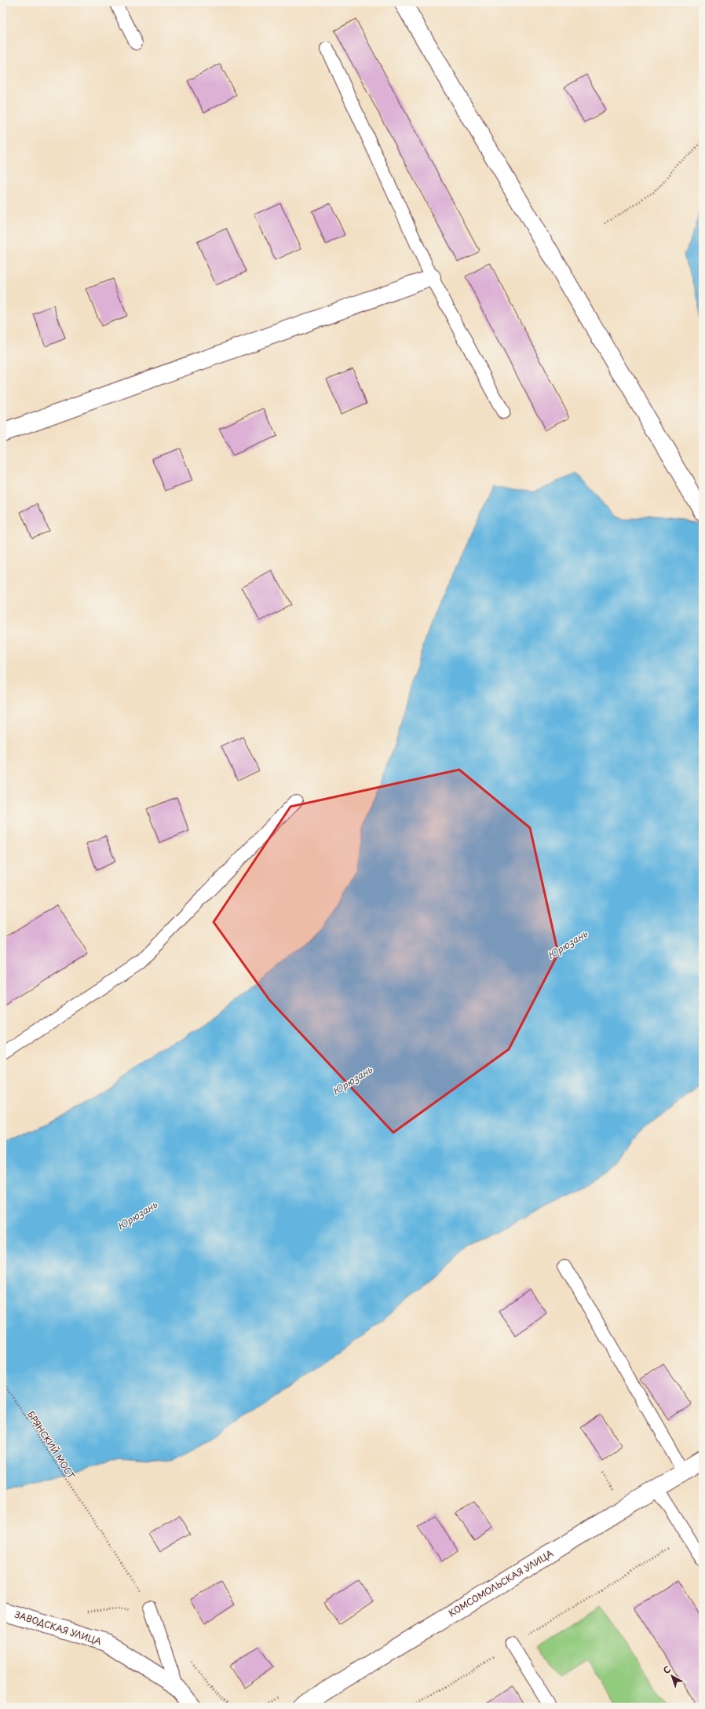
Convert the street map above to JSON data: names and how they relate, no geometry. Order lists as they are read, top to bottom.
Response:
{
  "streets": {
    "main road": ["КОМСОМОЛЬСКАЯ УЛИЦА", "ЗАВОДСКАЯ УЛИЦА"],
    "path": ["БРЯНСКИЙ МОСТ"]
  },
  "water": ["Юрюзань"],
  "north": "top left"
}
